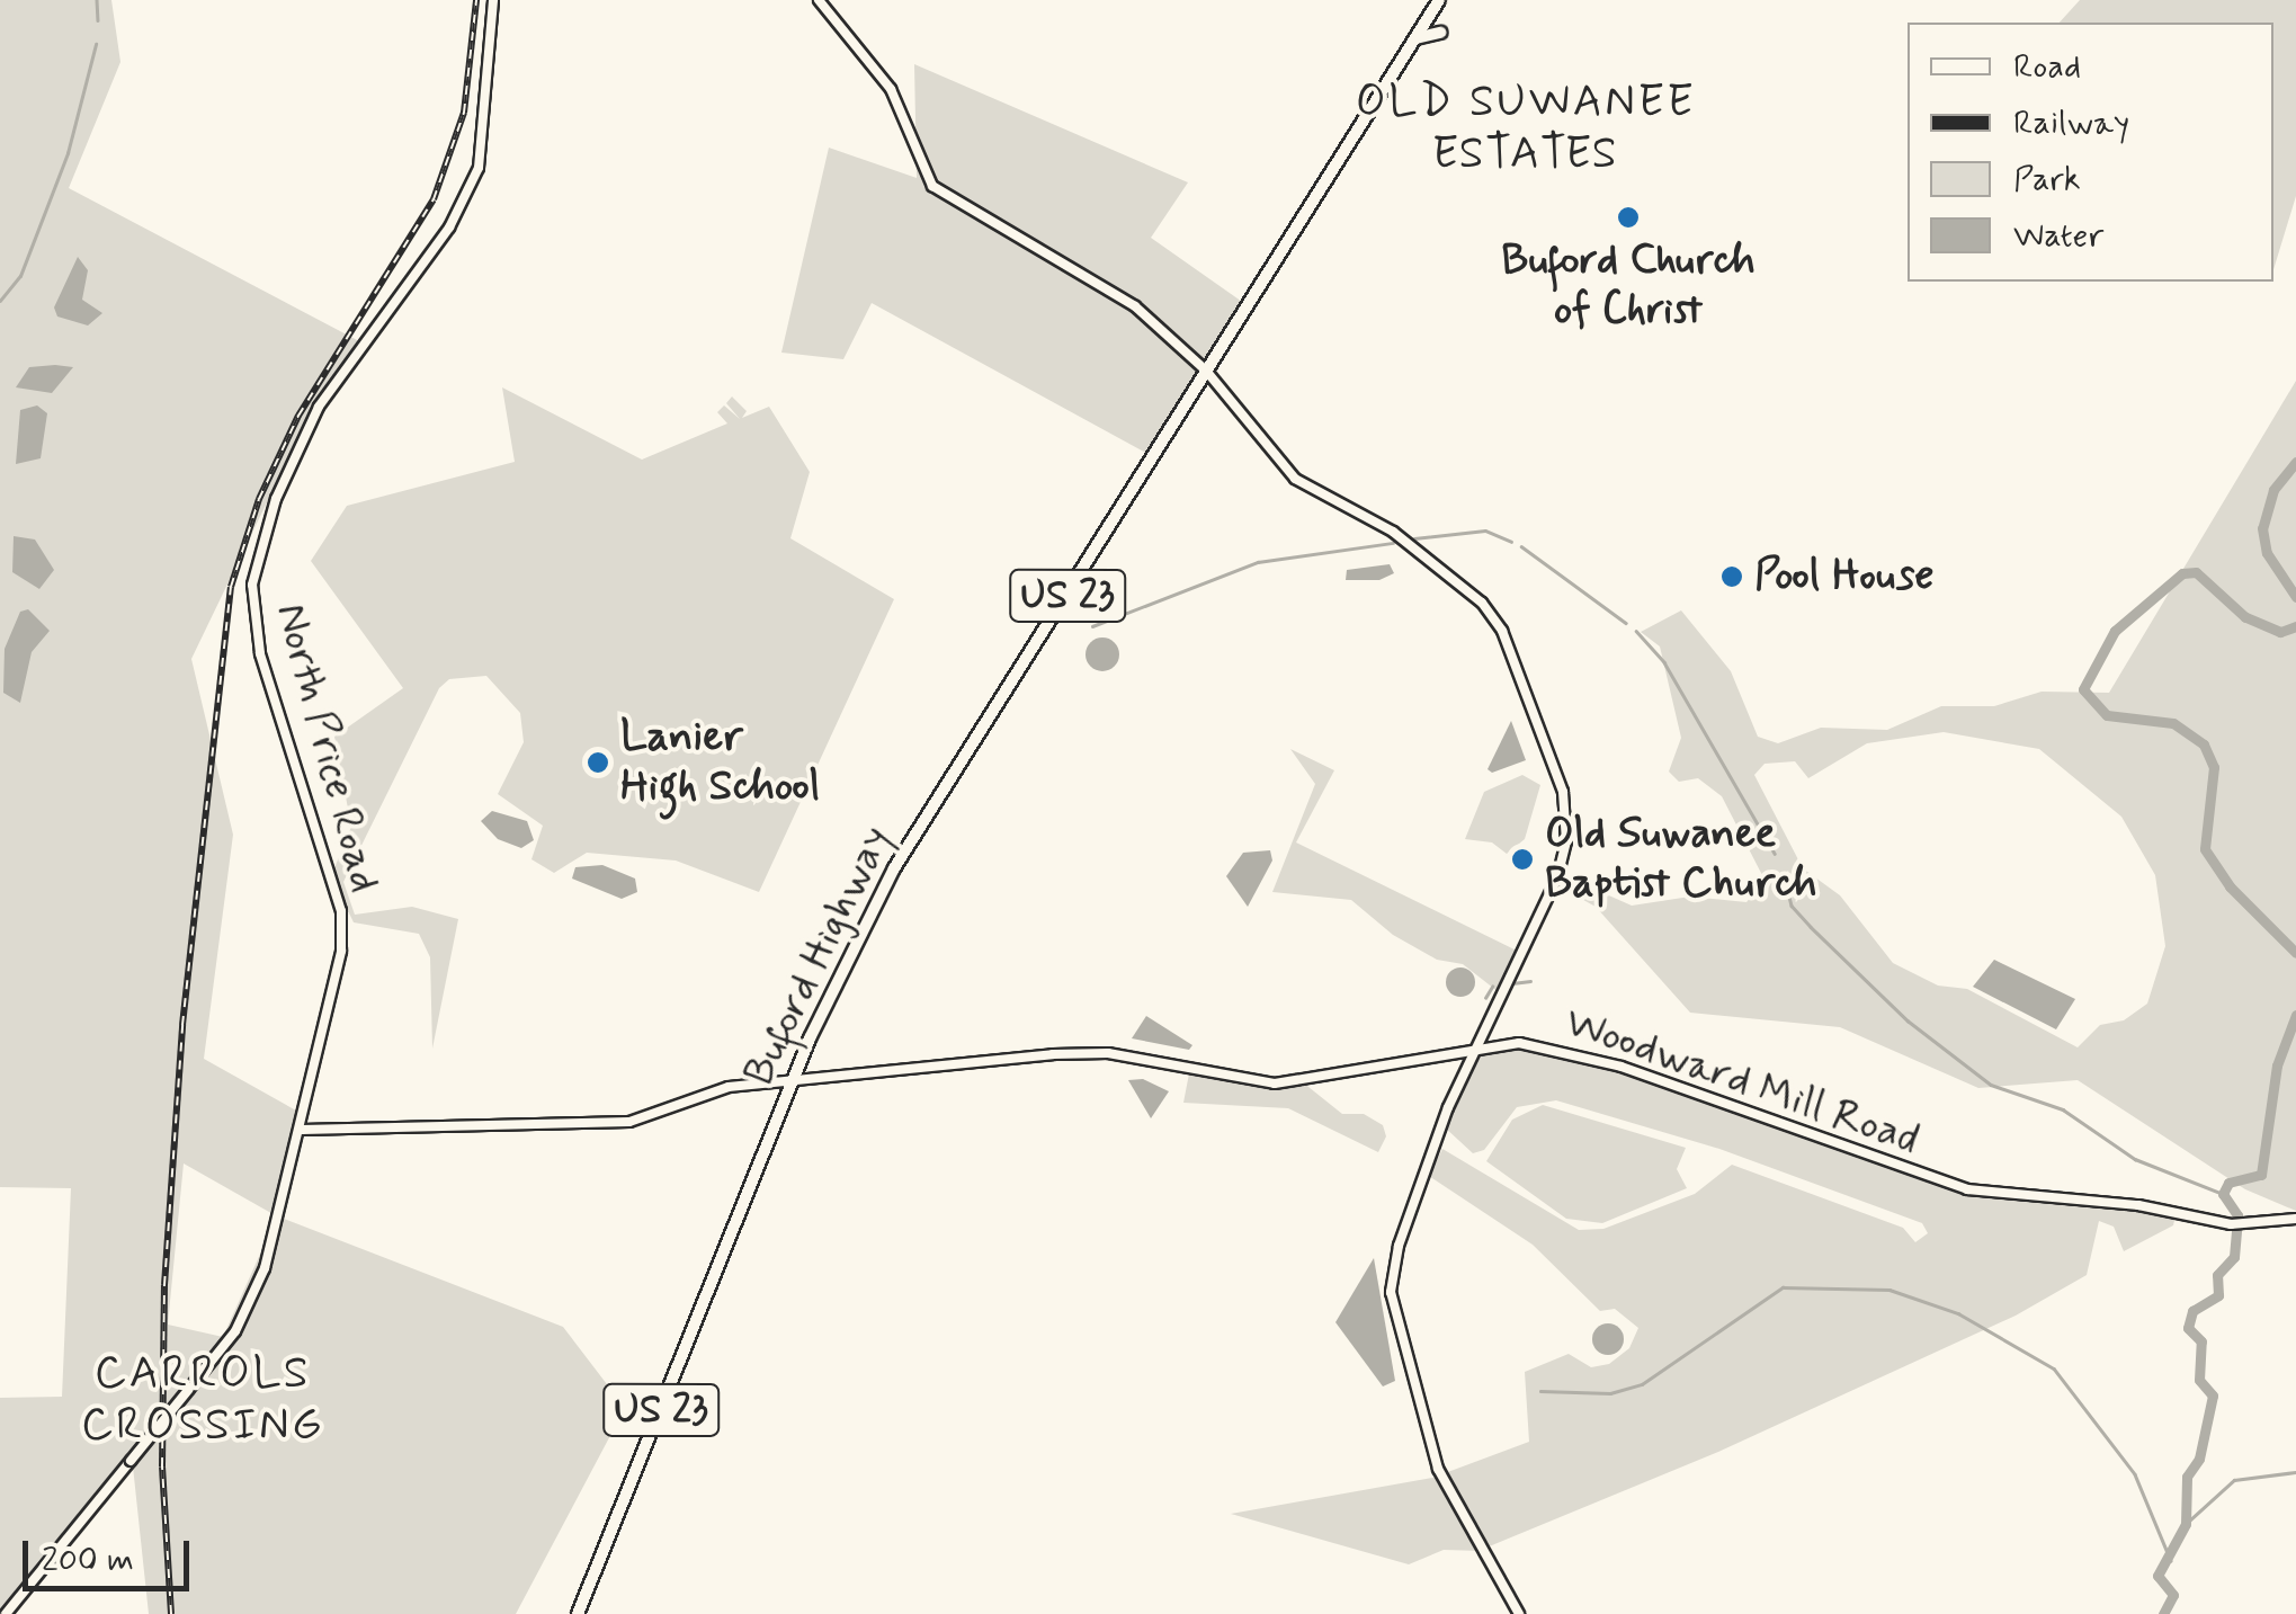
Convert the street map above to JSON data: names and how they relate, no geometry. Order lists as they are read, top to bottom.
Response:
{
  "streets": {
    "main road": ["US 23", "Buford Highway"],
    "street": ["North Price Road", "Woodward Mill Road"]
  },
  "crossings": [
    ["US 23", "Buford Highway"],
    ["North Price Road", "Woodward Mill Road"],
    ["Buford Highway", "Woodward Mill Road"]
  ],
  "districts": ["OLD SUWANEE ESTATES", "CARROLS CROSSING"],
  "places": [
    "Buford Church of Christ",
    "Pool House",
    "Lanier High School",
    "Old Suwanee Baptist Church"
  ],
  "legend": [
    "Road",
    "Railway",
    "Park",
    "Water"
  ],
  "scale_bar": "200 m"
}
